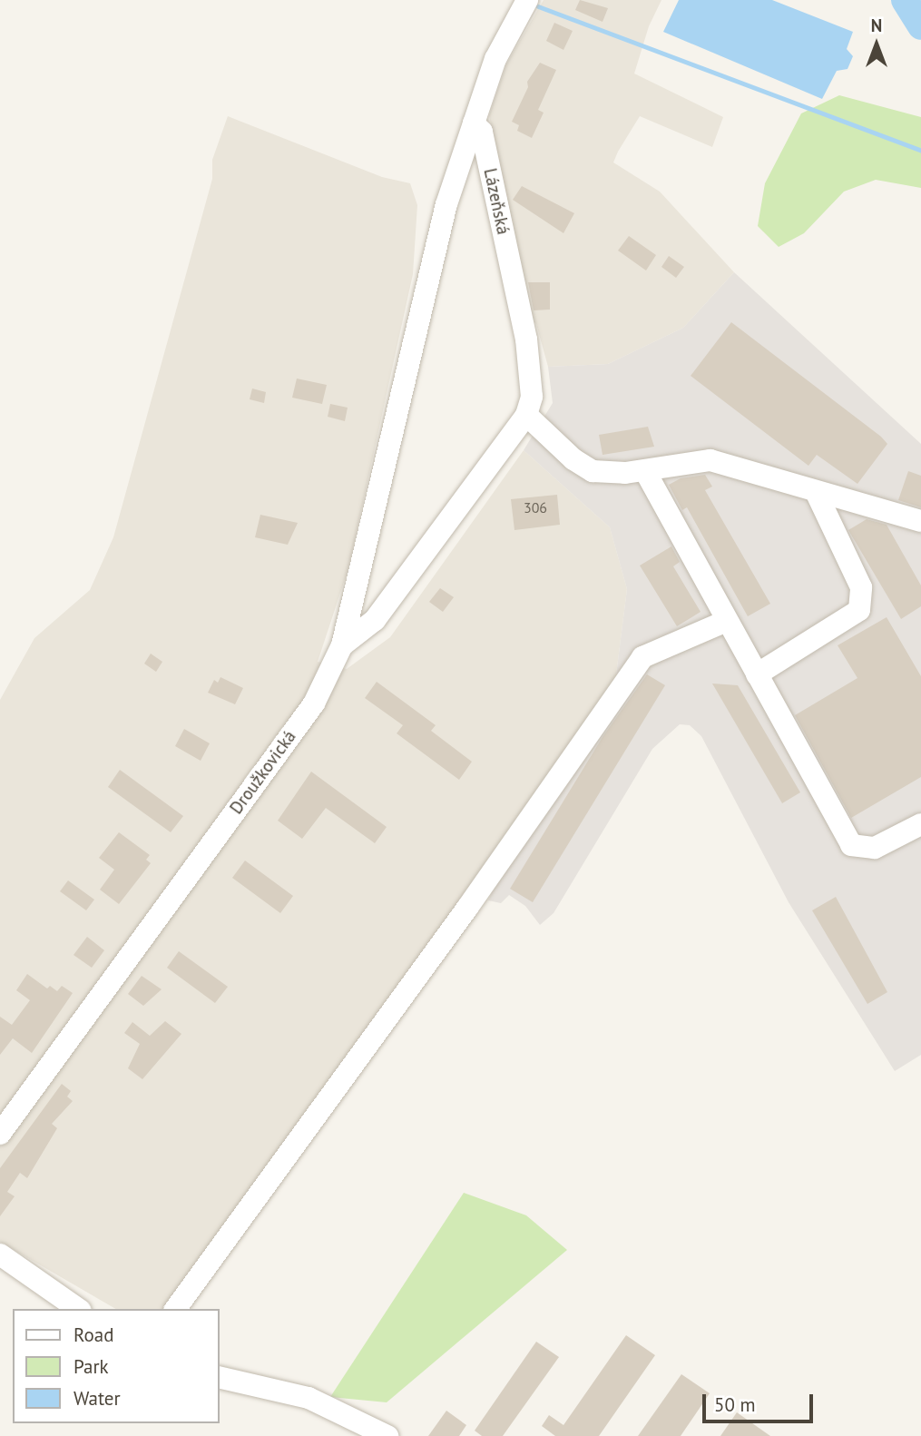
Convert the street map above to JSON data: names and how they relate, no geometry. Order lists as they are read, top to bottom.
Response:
{
  "streets": {
    "street": ["Lázeňská", "Droužkovická"]
  },
  "crossings": [
    ["Lázeňská", "Droužkovická"]
  ],
  "house_numbers": ["306"],
  "legend": ["Road", "Park", "Water"],
  "scale_bar": "50 m",
  "north": "top"
}
